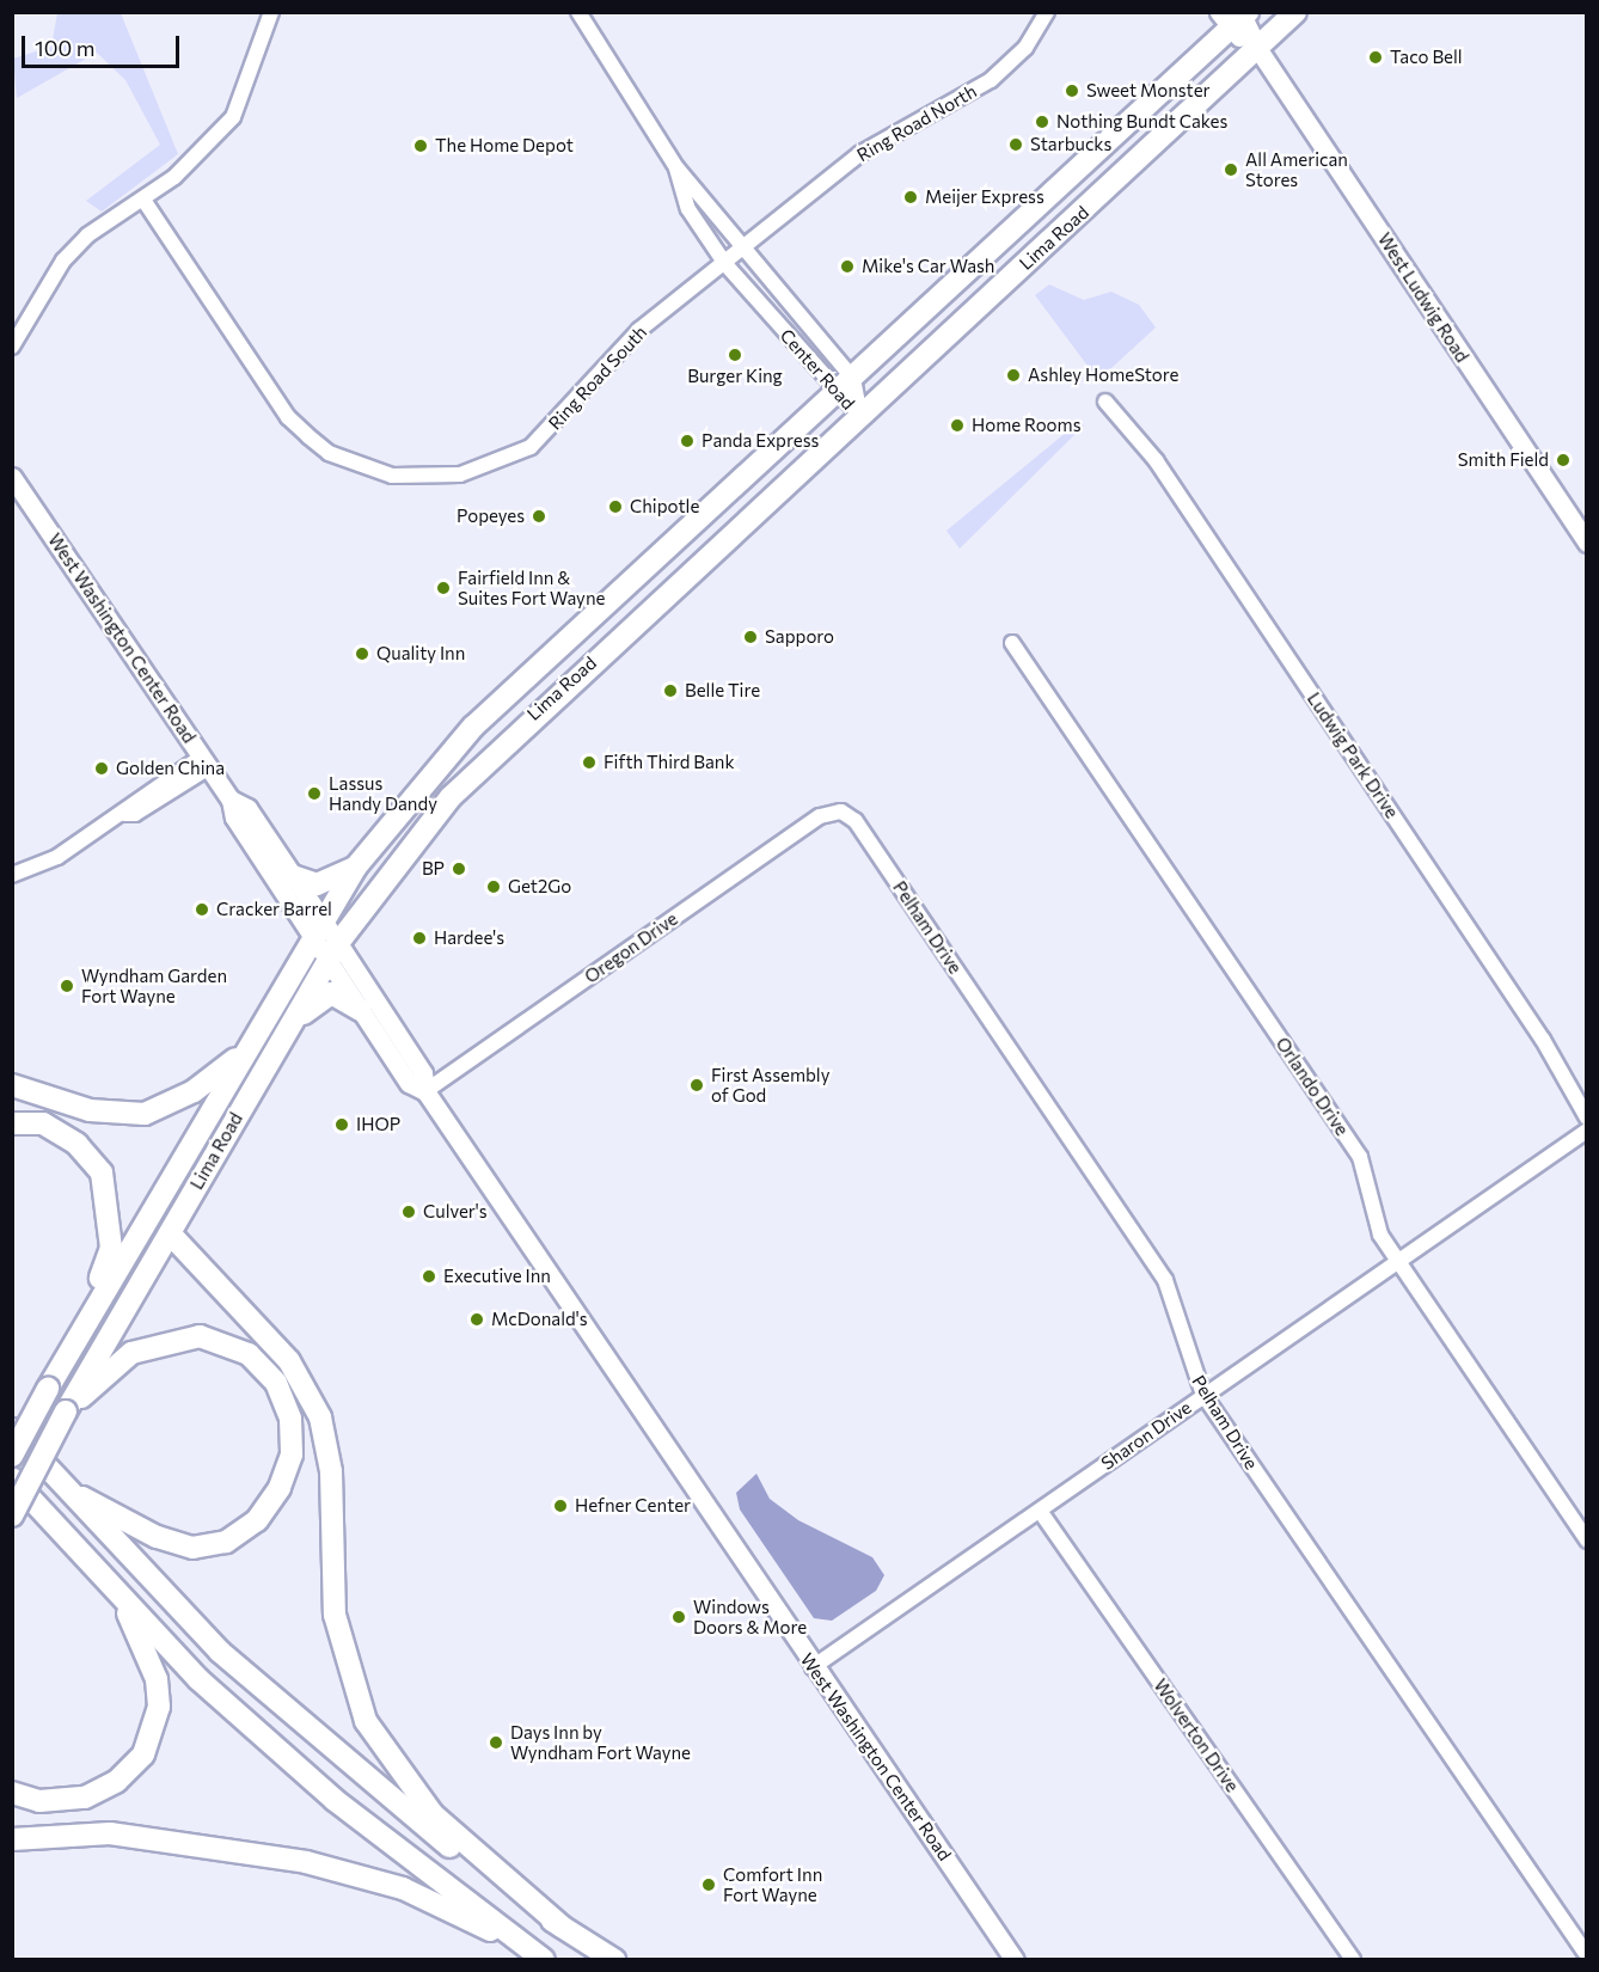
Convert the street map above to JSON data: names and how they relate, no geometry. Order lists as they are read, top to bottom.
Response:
{
  "streets": {
    "highway": ["Lima Road"],
    "main road": ["West Ludwig Road", "West Washington Center Road"],
    "street": [
      "Ring Road North",
      "Center Road",
      "Ring Road South",
      "Ludwig Park Drive",
      "Pelham Drive",
      "Oregon Drive",
      "Orlando Drive",
      "Sharon Drive",
      "Wolverton Drive"
    ]
  },
  "crossings": [
    ["Ring Road North", "Center Road"],
    ["Ring Road North", "Ring Road South"],
    ["Lima Road", "West Ludwig Road"],
    ["Lima Road", "Center Road"],
    ["Lima Road", "West Washington Center Road"],
    ["Center Road", "Ring Road South"],
    ["West Washington Center Road", "Oregon Drive"],
    ["West Washington Center Road", "Sharon Drive"],
    ["Pelham Drive", "Oregon Drive"],
    ["Pelham Drive", "Sharon Drive"],
    ["Orlando Drive", "Sharon Drive"],
    ["Sharon Drive", "Wolverton Drive"]
  ],
  "places": [
    "Taco Bell",
    "Sweet Monster",
    "Nothing Bundt Cakes",
    "Starbucks",
    "The Home Depot",
    "All American Stores",
    "Meijer Express",
    "Mike's Car Wash",
    "Burger King",
    "Ashley HomeStore",
    "Home Rooms",
    "Panda Express",
    "Smith Field",
    "Chipotle",
    "Popeyes",
    "Fairfield Inn & Suites Fort Wayne",
    "Sapporo",
    "Quality Inn",
    "Belle Tire",
    "Fifth Third Bank",
    "Golden China",
    "Lassus Handy Dandy",
    "BP",
    "Get2Go",
    "Cracker Barrel",
    "Hardee's",
    "Wyndham Garden Fort Wayne",
    "First Assembly of God",
    "IHOP",
    "Culver's",
    "Executive Inn",
    "McDonald's",
    "Hefner Center",
    "Windows Doors & More",
    "Days Inn by Wyndham Fort Wayne",
    "Comfort Inn Fort Wayne"
  ],
  "scale_bar": "100 m"
}
